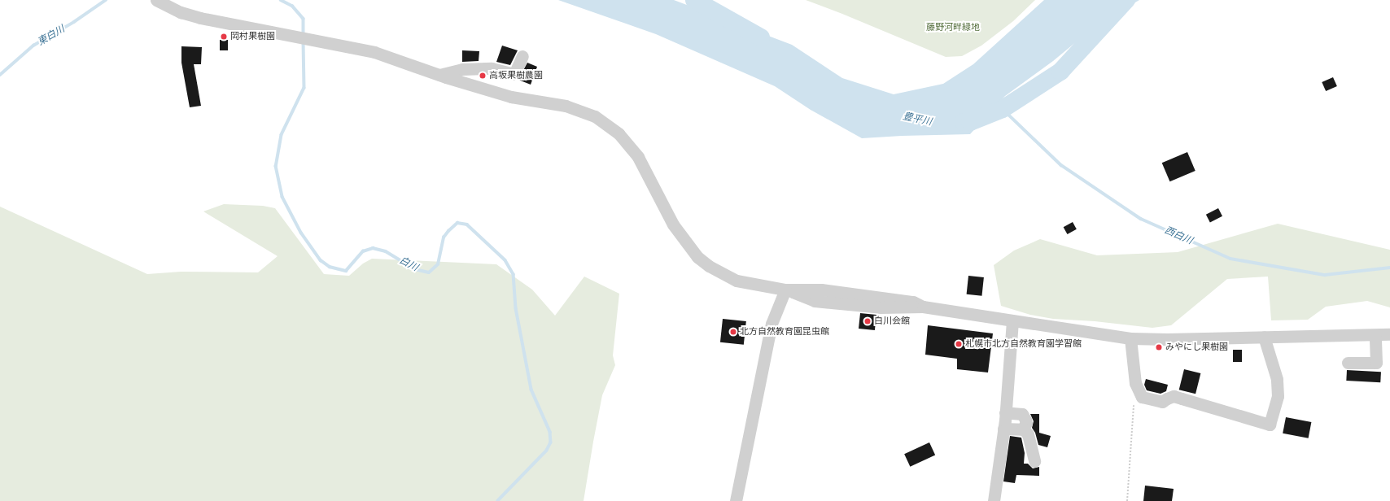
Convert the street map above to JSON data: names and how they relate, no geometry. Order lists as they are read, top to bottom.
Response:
{
  "water": [
    "東白川",
    "豊平川",
    "西白川",
    "白川"
  ],
  "parks": ["藤野河畔緑地"],
  "places": [
    "岡村果樹園",
    "高坂果樹農園",
    "白川会館",
    "北方自然教育園昆虫館",
    "札幌市北方自然教育園学習館",
    "みやにし果樹園"
  ]
}
